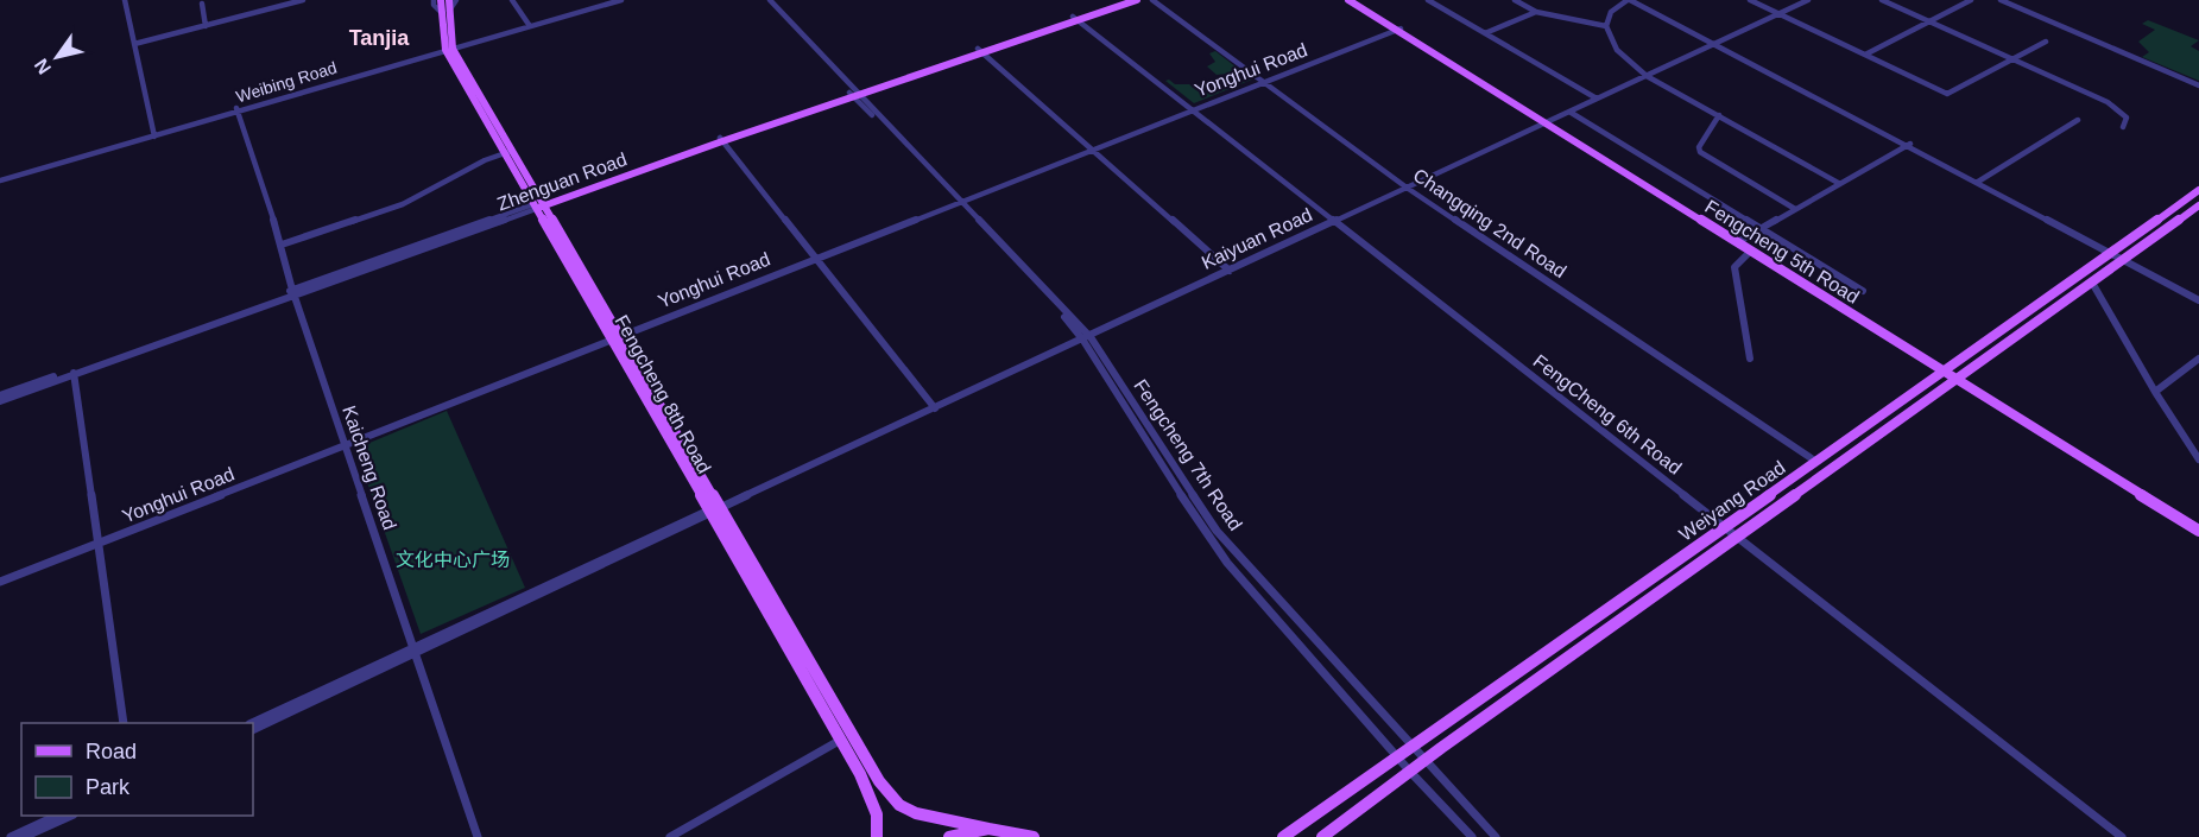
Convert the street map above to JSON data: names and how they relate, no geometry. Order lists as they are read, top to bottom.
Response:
{
  "streets": {
    "main road": [
      "Zhenguan Road",
      "Fengcheng 5th Road",
      "Fengcheng 8th Road",
      "Weiyang Road"
    ],
    "street": [
      "Yonghui Road",
      "Weibing Road",
      "Changqing 2nd Road",
      "Kaiyuan Road",
      "FengCheng 6th Road",
      "Fengcheng 7th Road",
      "Kaicheng Road"
    ]
  },
  "crossings": [
    ["Yonghui Road", "Changqing 2nd Road"],
    ["Yonghui Road", "Fengcheng 5th Road"],
    ["Yonghui Road", "Fengcheng 8th Road"],
    ["Yonghui Road", "FengCheng 6th Road"],
    ["Yonghui Road", "Fengcheng 7th Road"],
    ["Yonghui Road", "Kaicheng Road"],
    ["Weibing Road", "Fengcheng 8th Road"],
    ["Weibing Road", "Kaicheng Road"],
    ["Zhenguan Road", "Fengcheng 8th Road"],
    ["Zhenguan Road", "FengCheng 6th Road"],
    ["Zhenguan Road", "Fengcheng 7th Road"],
    ["Zhenguan Road", "Kaicheng Road"],
    ["Changqing 2nd Road", "Kaiyuan Road"],
    ["Changqing 2nd Road", "Weiyang Road"],
    ["Kaiyuan Road", "Fengcheng 5th Road"],
    ["Kaiyuan Road", "Fengcheng 8th Road"],
    ["Kaiyuan Road", "FengCheng 6th Road"],
    ["Kaiyuan Road", "Fengcheng 7th Road"],
    ["Kaiyuan Road", "Kaicheng Road"],
    ["Fengcheng 5th Road", "Weiyang Road"],
    ["FengCheng 6th Road", "Weiyang Road"],
    ["Fengcheng 7th Road", "Weiyang Road"]
  ],
  "districts": ["Tanjia"],
  "parks": ["文化中心广场"],
  "legend": ["Road", "Park"],
  "north": "bottom left"
}
